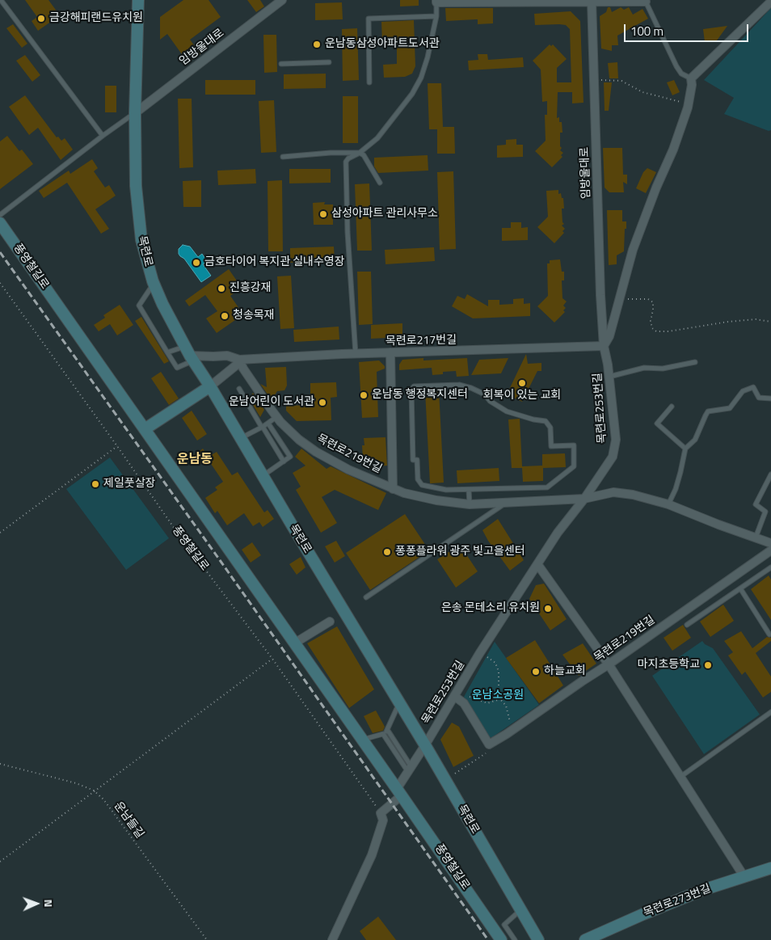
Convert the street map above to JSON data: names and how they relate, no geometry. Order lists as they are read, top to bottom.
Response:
{
  "streets": {
    "street": [
      "임방울대로",
      "목련로",
      "풍영철길로",
      "목련로217번길",
      "목련로253번길",
      "목련로219번길",
      "목련로273번길"
    ],
    "path": ["운남들길"]
  },
  "crossings": [
    ["임방울대로", "목련로"],
    ["임방울대로", "목련로217번길"],
    ["임방울대로", "목련로253번길"],
    ["목련로", "목련로217번길"],
    ["목련로", "목련로253번길"],
    ["풍영철길로", "목련로253번길"],
    ["목련로217번길", "목련로253번길"],
    ["목련로217번길", "목련로219번길"],
    ["목련로253번길", "목련로219번길"]
  ],
  "districts": ["운남동"],
  "parks": ["운남소공원"],
  "places": [
    "금강해피랜드유치원",
    "운남동삼성아파트도서관",
    "삼성아파트 관리사무소",
    "금호타이어 복지관 실내수영장",
    "진흥강재",
    "청송목재",
    "회복이 있는 교회",
    "운남동 행정복지센터",
    "운남어린이 도서관",
    "제일풋살장",
    "퐁퐁플라워 광주 빛고을센터",
    "은송 몬테소리 유치원",
    "마지초등학교",
    "하늘교회"
  ],
  "scale_bar": "100 m",
  "north": "right"
}
